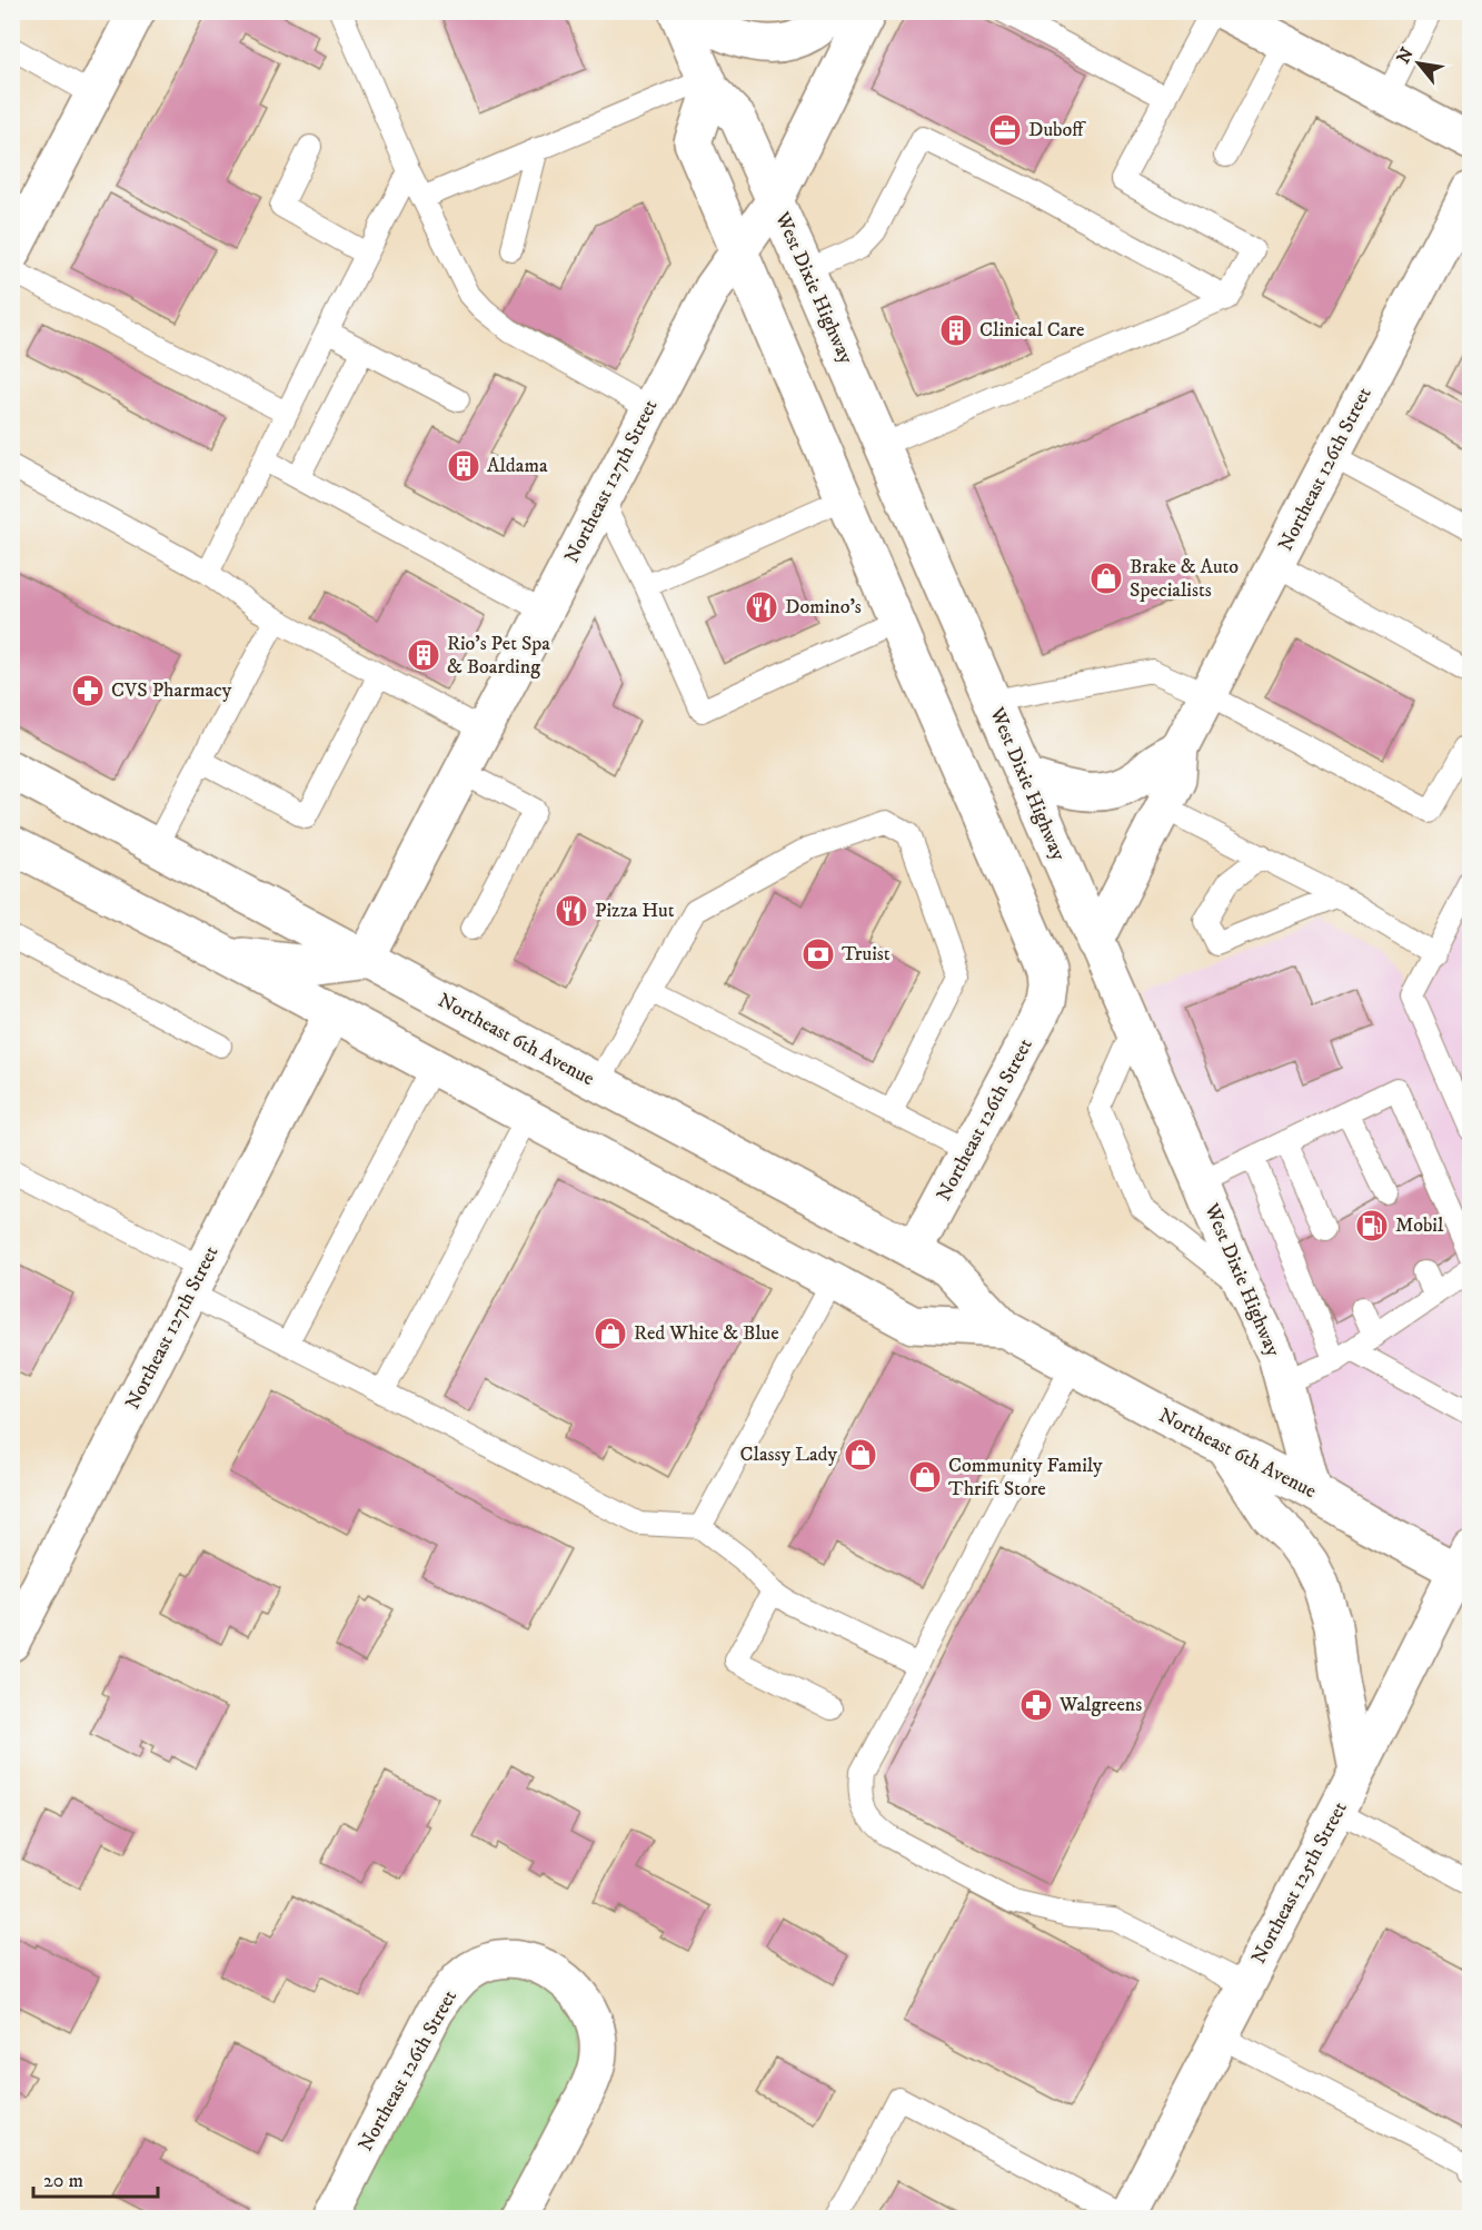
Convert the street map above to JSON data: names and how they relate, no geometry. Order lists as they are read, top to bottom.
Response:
{
  "streets": {
    "main road": [
      "West Dixie Highway",
      "Northeast 126th Street",
      "Northeast 127th Street",
      "Northeast 6th Avenue",
      "Northeast 125th Street"
    ]
  },
  "crossings": [
    ["West Dixie Highway", "Northeast 126th Street"],
    ["West Dixie Highway", "Northeast 127th Street"],
    ["West Dixie Highway", "Northeast 6th Avenue"],
    ["Northeast 126th Street", "Northeast 6th Avenue"],
    ["Northeast 127th Street", "Northeast 6th Avenue"],
    ["Northeast 6th Avenue", "Northeast 125th Street"]
  ],
  "places": {
    "office": ["Duboff"],
    "building": ["Clinical Care", "Aldama", "Rio's Pet Spa & Boarding"],
    "shop": [
      "Brake & Auto Specialists",
      "Red White & Blue",
      "Classy Lady",
      "Community Family Thrift Store"
    ],
    "restaurant": ["Domino's", "Pizza Hut"],
    "pharmacy": ["CVS Pharmacy", "Walgreens"],
    "bank": ["Truist"],
    "fuel station": ["Mobil"]
  },
  "scale_bar": "20 m",
  "north": "top left"
}
